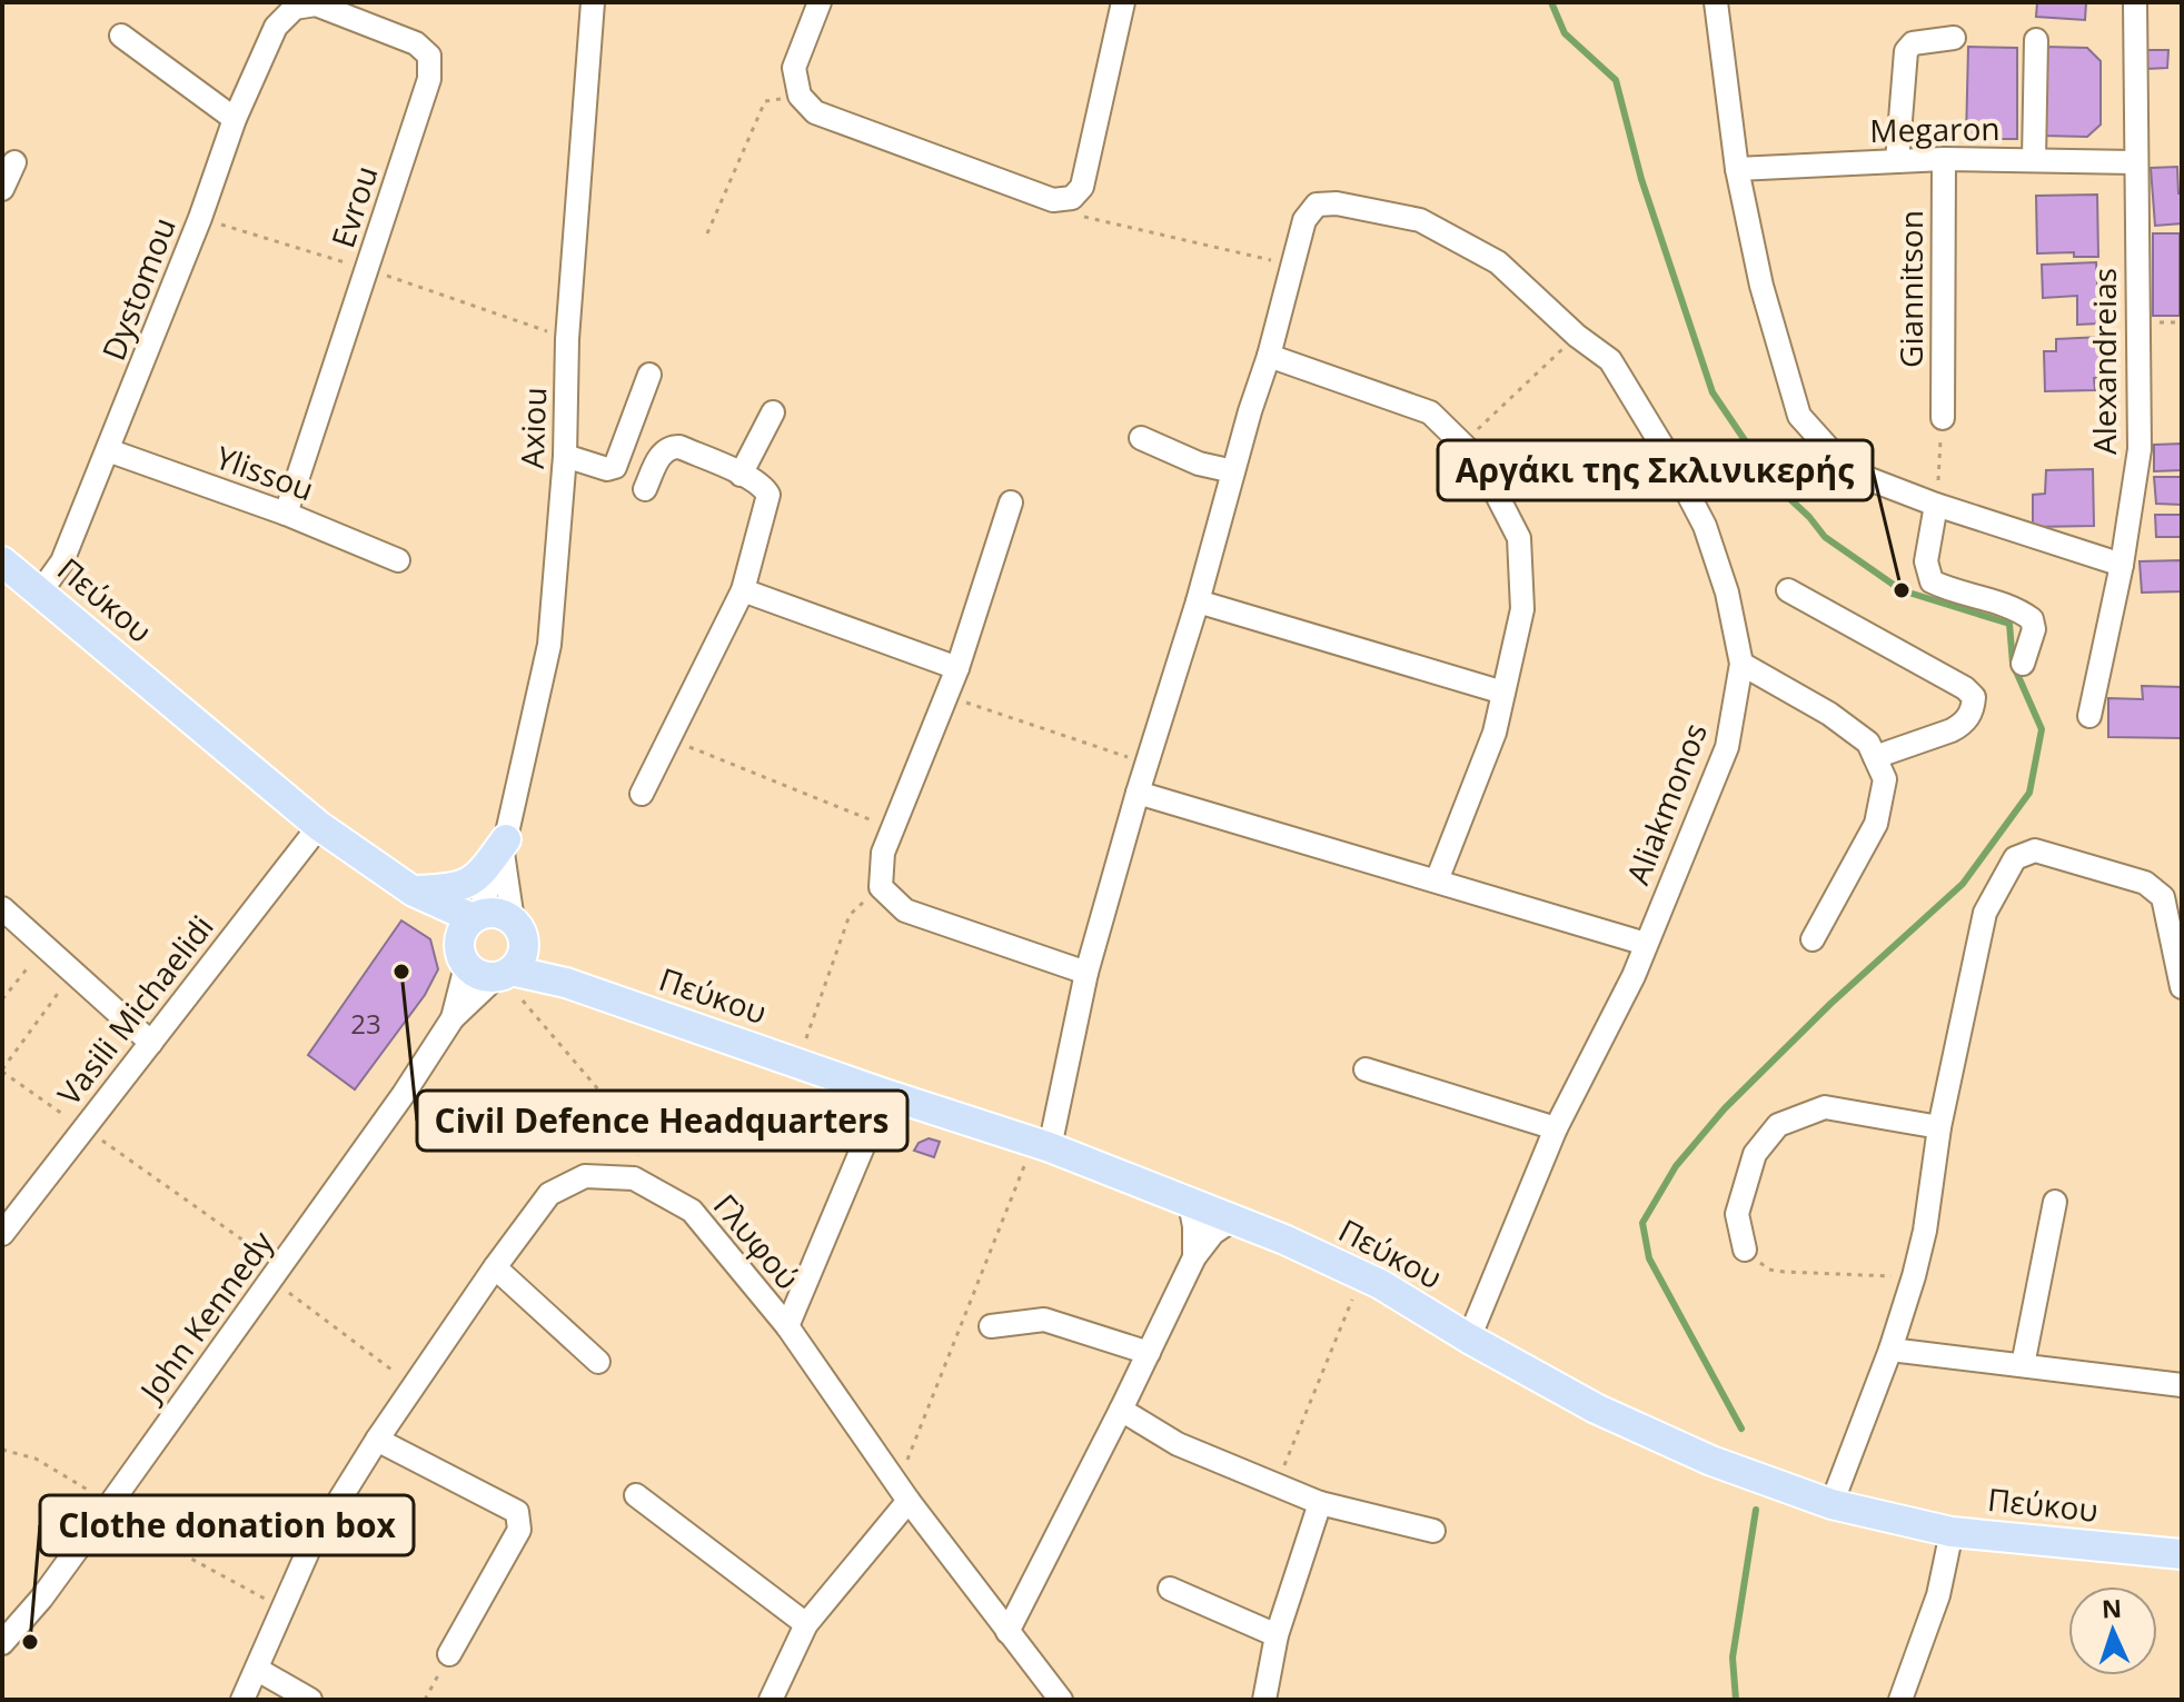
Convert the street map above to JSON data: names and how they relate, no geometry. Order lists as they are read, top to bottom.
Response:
{
  "streets": {
    "main road": ["Πεύκου"],
    "street": [
      "Megaron",
      "Evrou",
      "Dystomou",
      "Giannitson",
      "Alexandreias",
      "Axiou",
      "Ylissou",
      "Aliakmonos",
      "Vasili Michaelidi",
      "Γλυφού",
      "John Kennedy"
    ]
  },
  "crossings": [
    ["Megaron", "Giannitson"],
    ["Megaron", "Alexandreias"],
    ["Evrou", "Dystomou"],
    ["Evrou", "Ylissou"],
    ["Dystomou", "Ylissou"],
    ["Dystomou", "Πεύκου"],
    ["Axiou", "Πεύκου"],
    ["Axiou", "John Kennedy"],
    ["Πεύκου", "Aliakmonos"],
    ["Πεύκου", "Vasili Michaelidi"]
  ],
  "places": ["Αργάκι της Σκλινικερής", "Civil Defence Headquarters", "Clothe donation box"],
  "house_numbers": ["23"],
  "north": "top"
}
